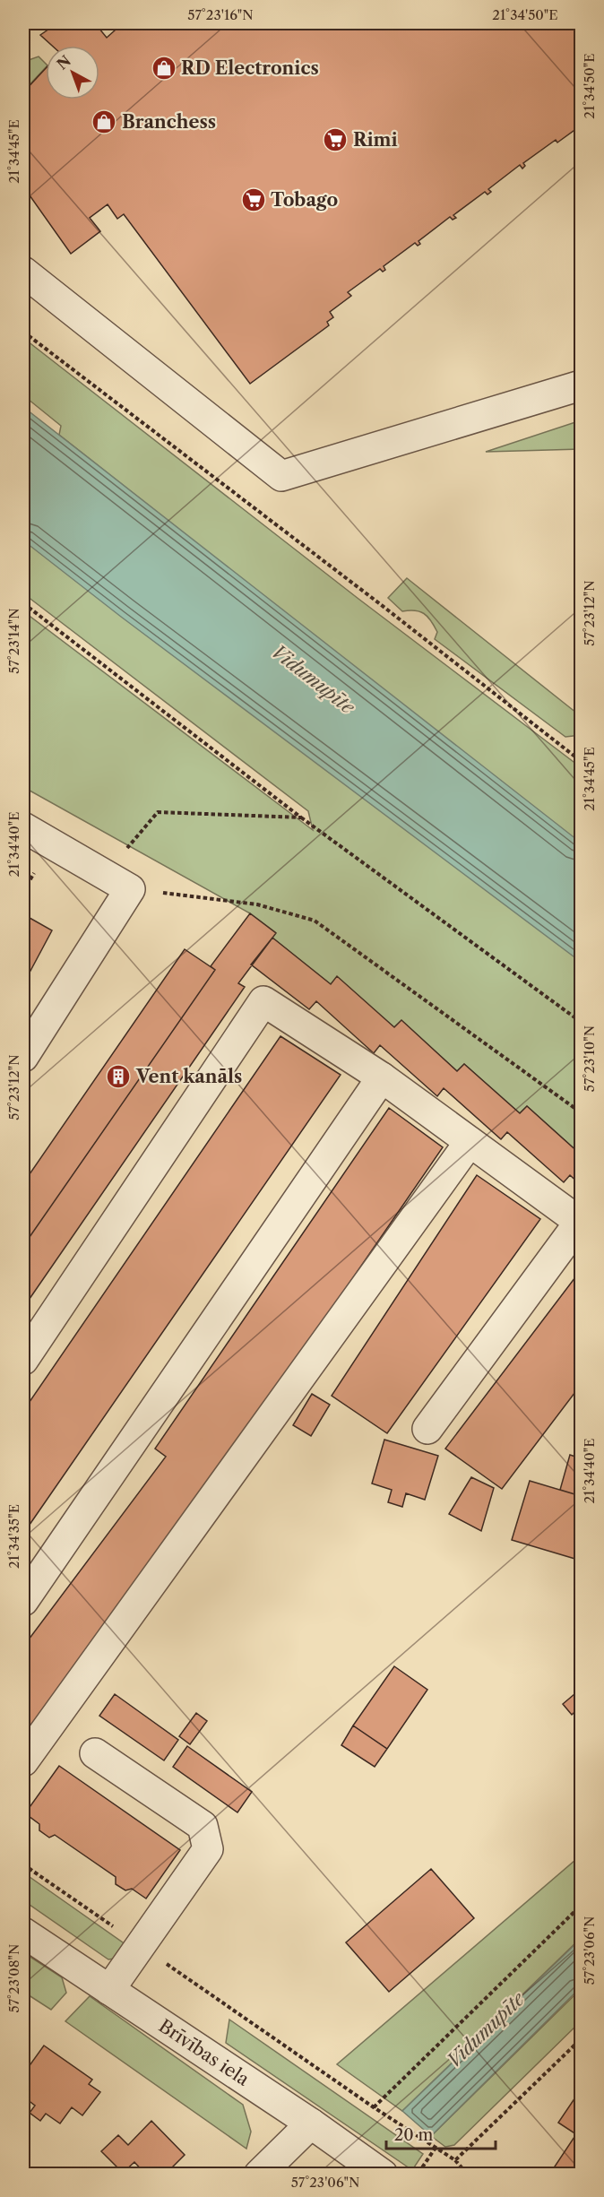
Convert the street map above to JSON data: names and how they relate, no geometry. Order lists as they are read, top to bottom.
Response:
{
  "streets": {
    "street": ["Brīvības iela"]
  },
  "water": ["Vidumupīte"],
  "places": {
    "shop": ["RD Electronics", "Branchess"],
    "supermarket": ["Rimi", "Tobago"],
    "building": ["Vent kanāls"]
  },
  "scale_bar": "20 m",
  "north": "top left",
  "coordinates": [
    "57°23'16\"N",
    "21°34'50\"E",
    "21°34'45\"E",
    "57°23'12\"N",
    "57°23'14\"N",
    "21°34'40\"E",
    "57°23'10\"N",
    "21°34'35\"E",
    "57°23'06\"N",
    "57°23'08\"N"
  ]
}
